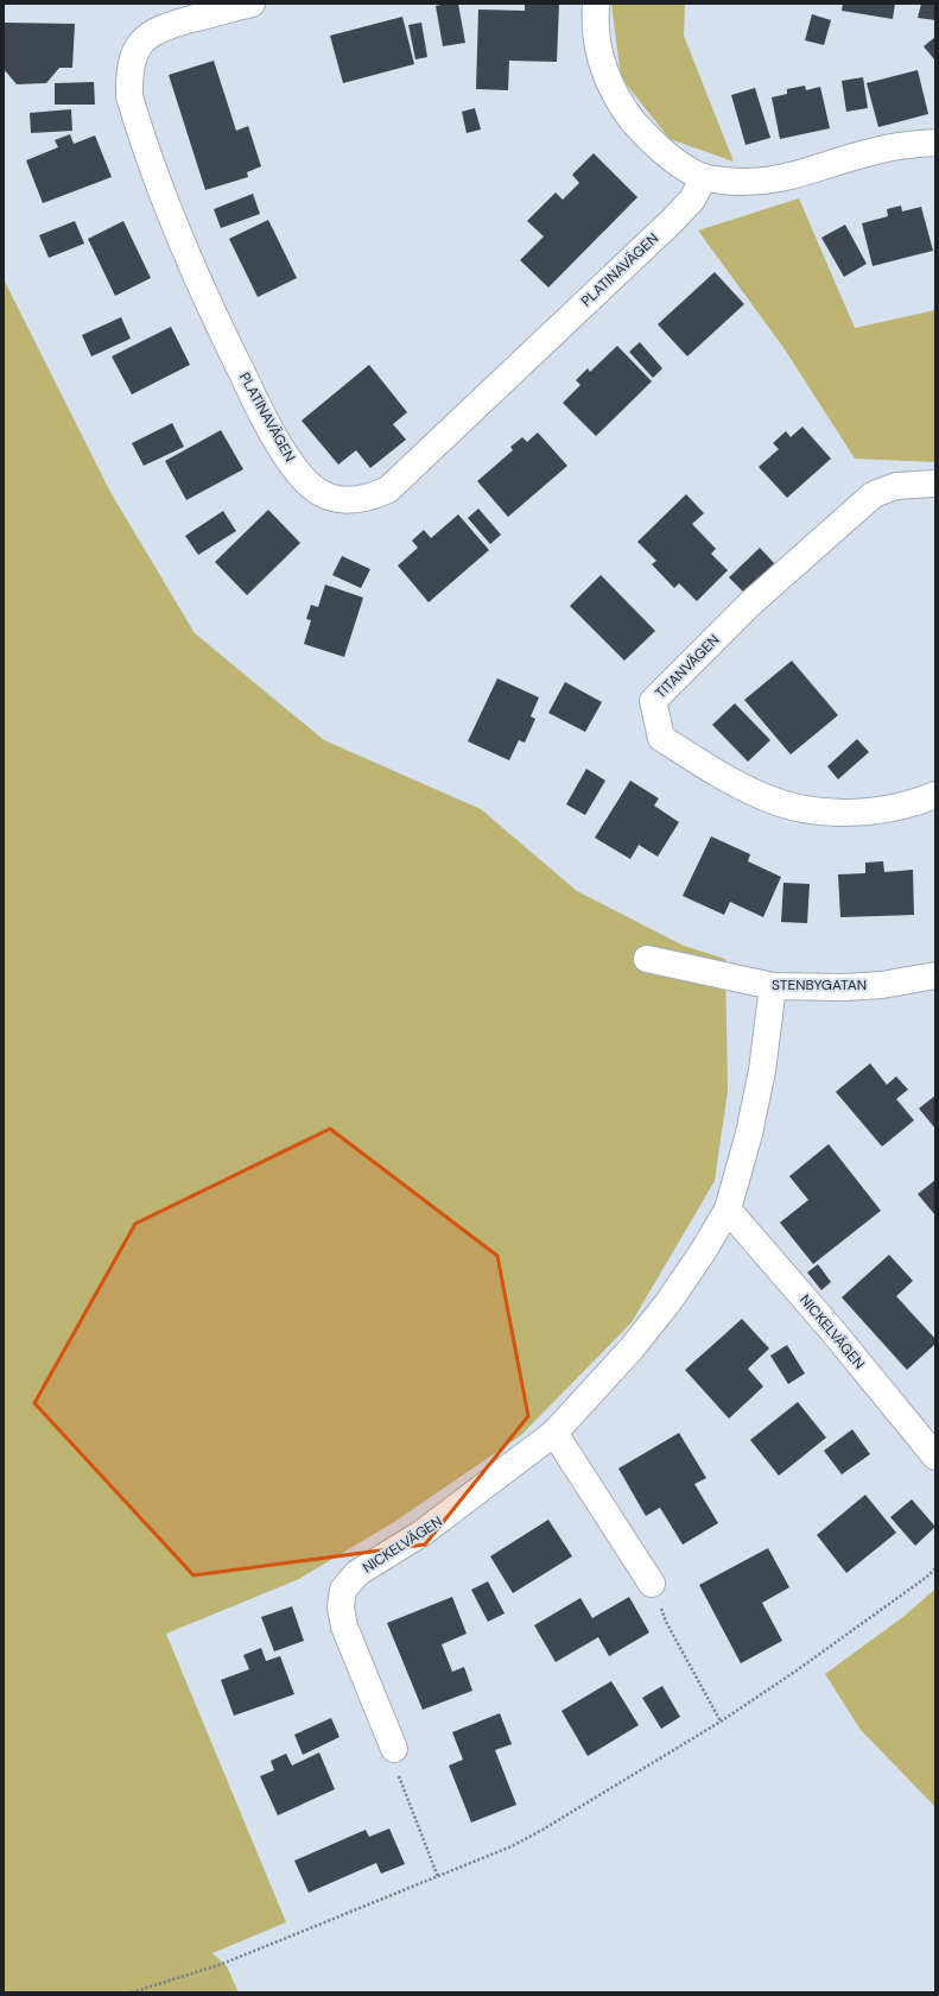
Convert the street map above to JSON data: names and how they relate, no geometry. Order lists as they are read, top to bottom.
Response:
{
  "streets": {
    "street": [
      "PLATINAVÄGEN",
      "TITANVÄGEN",
      "STENBYGATAN",
      "NICKELVÄGEN"
    ]
  },
  "crossings": [
    ["STENBYGATAN", "NICKELVÄGEN"]
  ]
}
